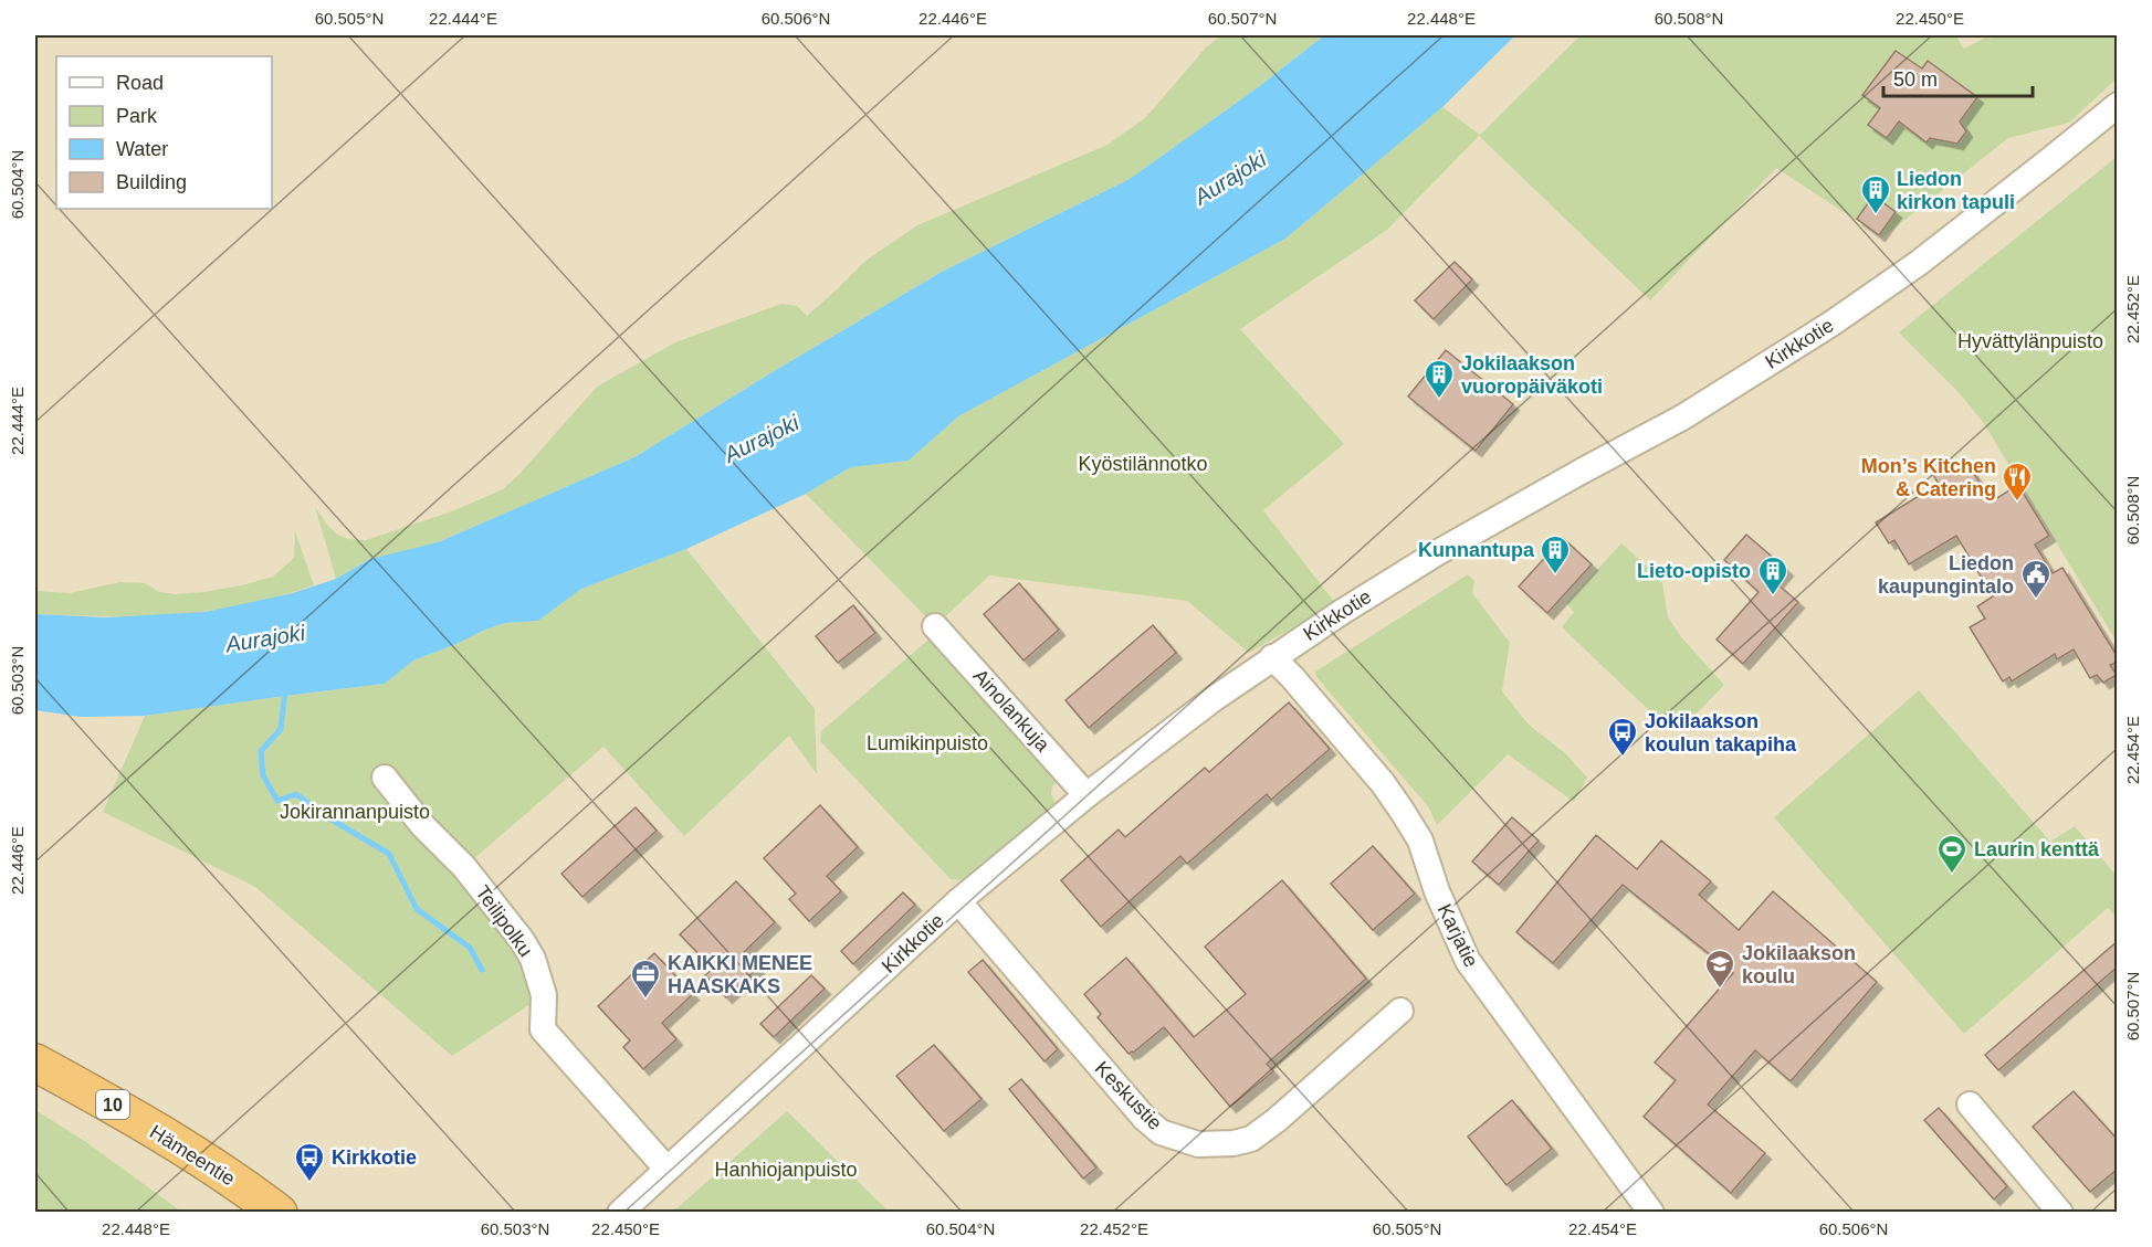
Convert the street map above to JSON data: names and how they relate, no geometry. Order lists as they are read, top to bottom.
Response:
{
  "streets": {
    "highway": ["10", "Hämeentie"],
    "street": [
      "Kirkkotie",
      "Ainolankuja",
      "Teilipolku",
      "Karjatie",
      "Keskustie"
    ]
  },
  "crossings": [
    ["Kirkkotie", "Ainolankuja"],
    ["Kirkkotie", "Teilipolku"],
    ["Kirkkotie", "Karjatie"],
    ["Kirkkotie", "Keskustie"]
  ],
  "water": ["Aurajoki"],
  "parks": [
    "Hyvättylänpuisto",
    "Kyöstilännotko",
    "Lumikinpuisto",
    "Jokirannanpuisto",
    "Hanhiojanpuisto"
  ],
  "places": {
    "building": [
      "Liedon kirkon tapuli",
      "Jokilaakson vuoropäiväkoti",
      "Kunnantupa",
      "Lieto-opisto"
    ],
    "restaurant": ["Mon’s Kitchen & Catering"],
    "public building": ["Liedon kaupungintalo"],
    "bus stop": ["Jokilaakson koulun takapiha", "Kirkkotie"],
    "sports": ["Laurin kenttä"],
    "school or university": ["Jokilaakson koulu"],
    "office": ["KAIKKI MENEE HAASKAKS"]
  },
  "legend": [
    "Road",
    "Park",
    "Water",
    "Building"
  ],
  "scale_bar": "50 m",
  "coordinates": [
    "60.505°N",
    "22.444°E",
    "60.506°N",
    "22.446°E",
    "60.507°N",
    "22.448°E",
    "60.508°N",
    "22.450°E",
    "60.504°N",
    "22.452°E",
    "60.503°N",
    "22.454°E"
  ]
}
